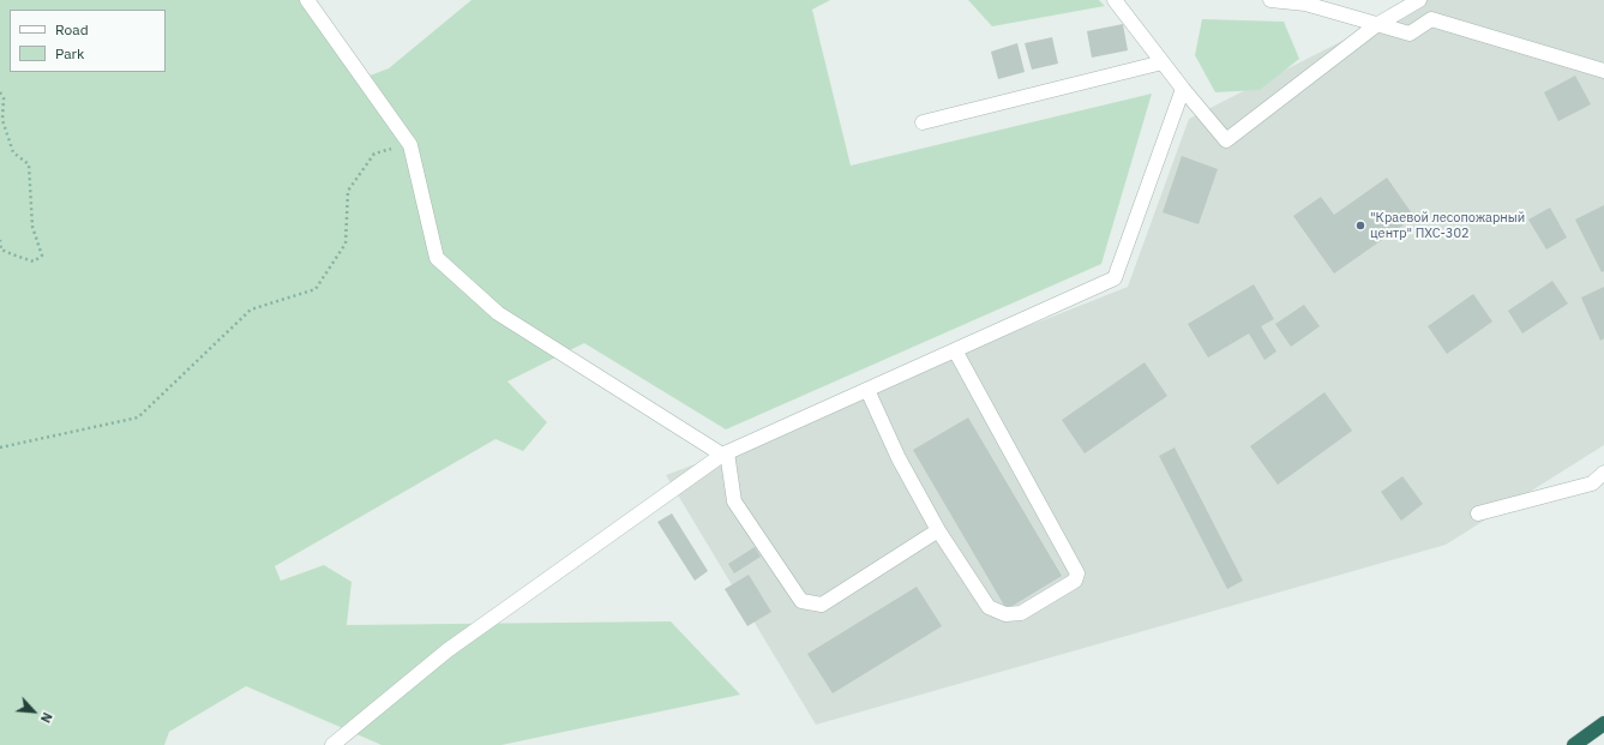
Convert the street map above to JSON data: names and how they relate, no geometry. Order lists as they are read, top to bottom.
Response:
{
  "places": ["\"Краевой лесопожарный центр\" ПХС-302"],
  "legend": ["Road", "Park"],
  "north": "bottom right"
}
